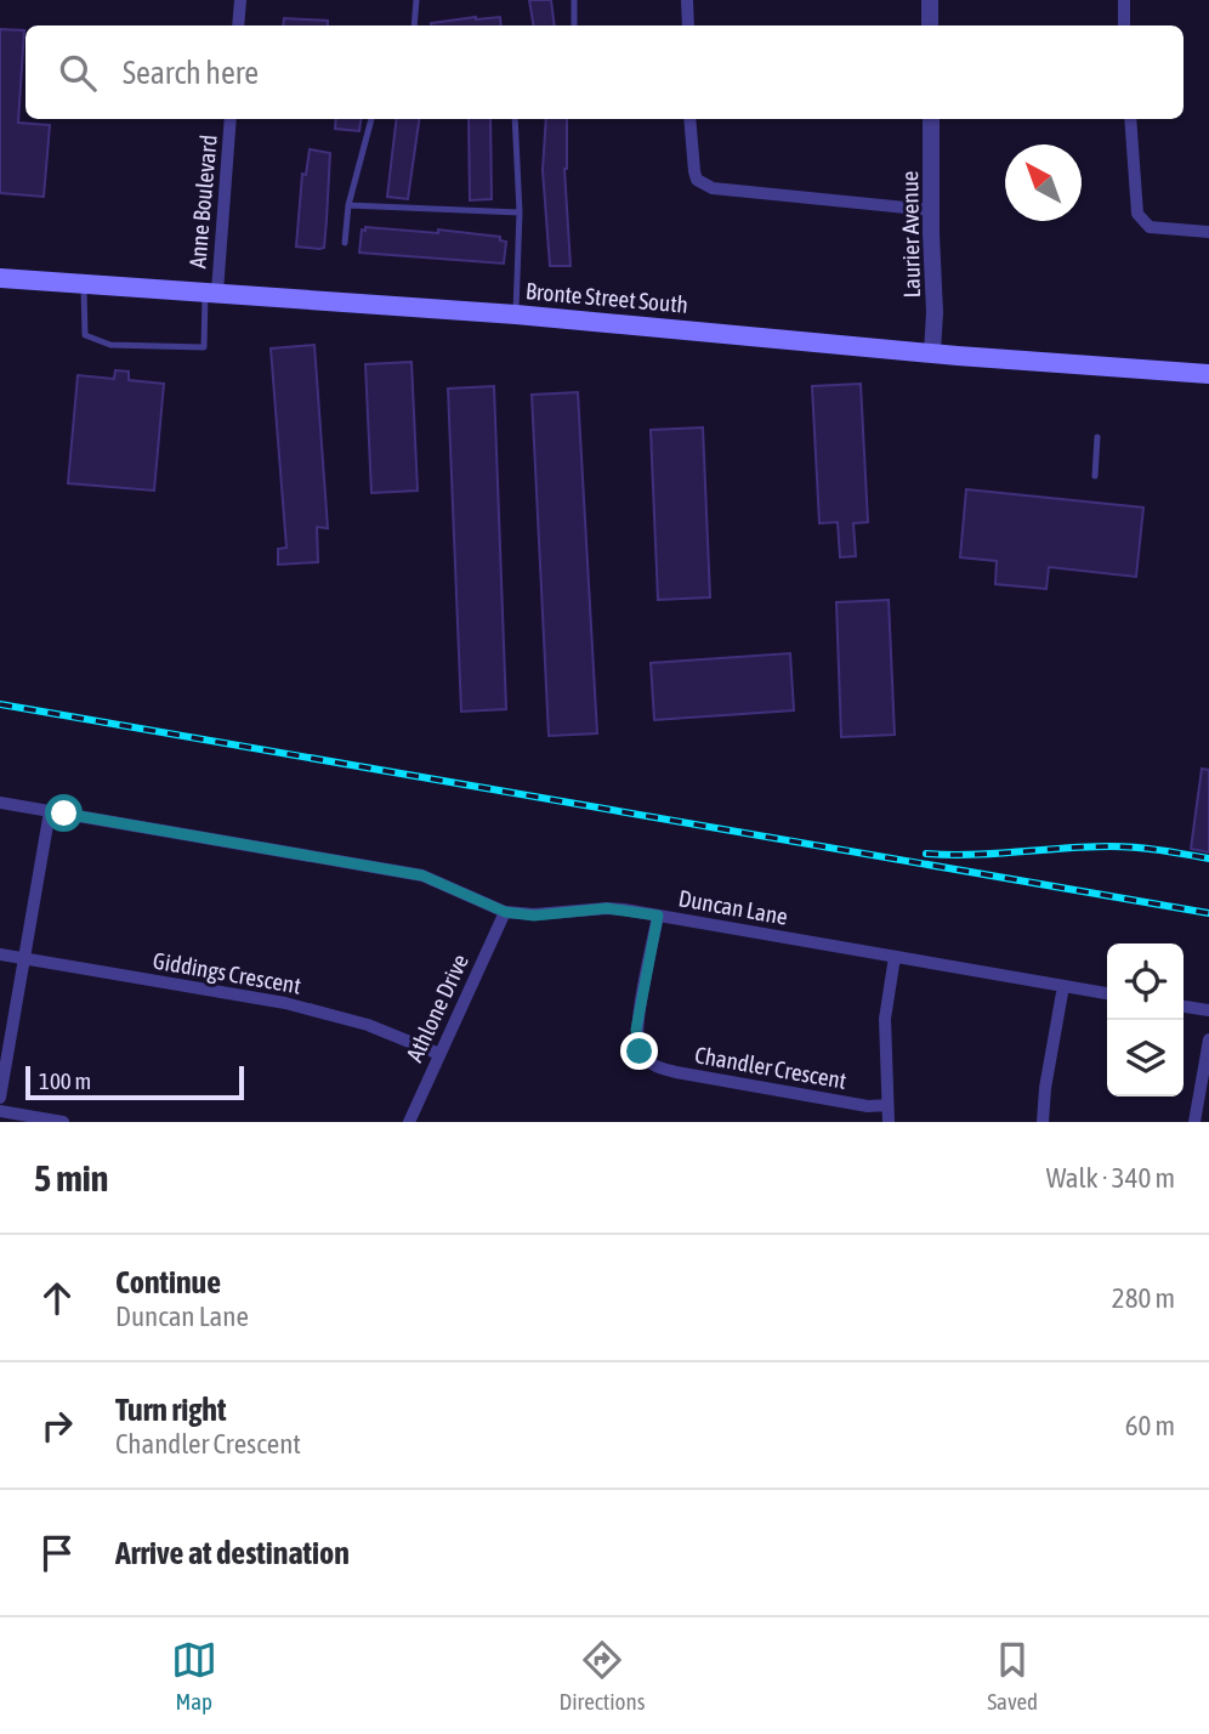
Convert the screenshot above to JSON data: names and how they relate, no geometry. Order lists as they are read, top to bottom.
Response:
{
  "streets": {
    "main road": ["Bronte Street South"],
    "street": [
      "Anne Boulevard",
      "Laurier Avenue",
      "Duncan Lane",
      "Giddings Crescent",
      "Athlone Drive",
      "Chandler Crescent"
    ]
  },
  "crossings": [
    ["Anne Boulevard", "Bronte Street South"],
    ["Laurier Avenue", "Bronte Street South"],
    ["Duncan Lane", "Athlone Drive"],
    ["Duncan Lane", "Chandler Crescent"],
    ["Giddings Crescent", "Athlone Drive"]
  ],
  "scale_bar": "100 m",
  "north": "top left",
  "page": {
    "search": "Search here",
    "scale": "100 m",
    "heading": ["5 min", "Walk · 340 m"],
    "list": [
      ["Continue", "Duncan Lane", "280 m"],
      ["Turn right", "Chandler Crescent", "60 m"],
      "Arrive at destination"
    ],
    "nav": ["Map", "Directions", "Saved"]
  }
}
